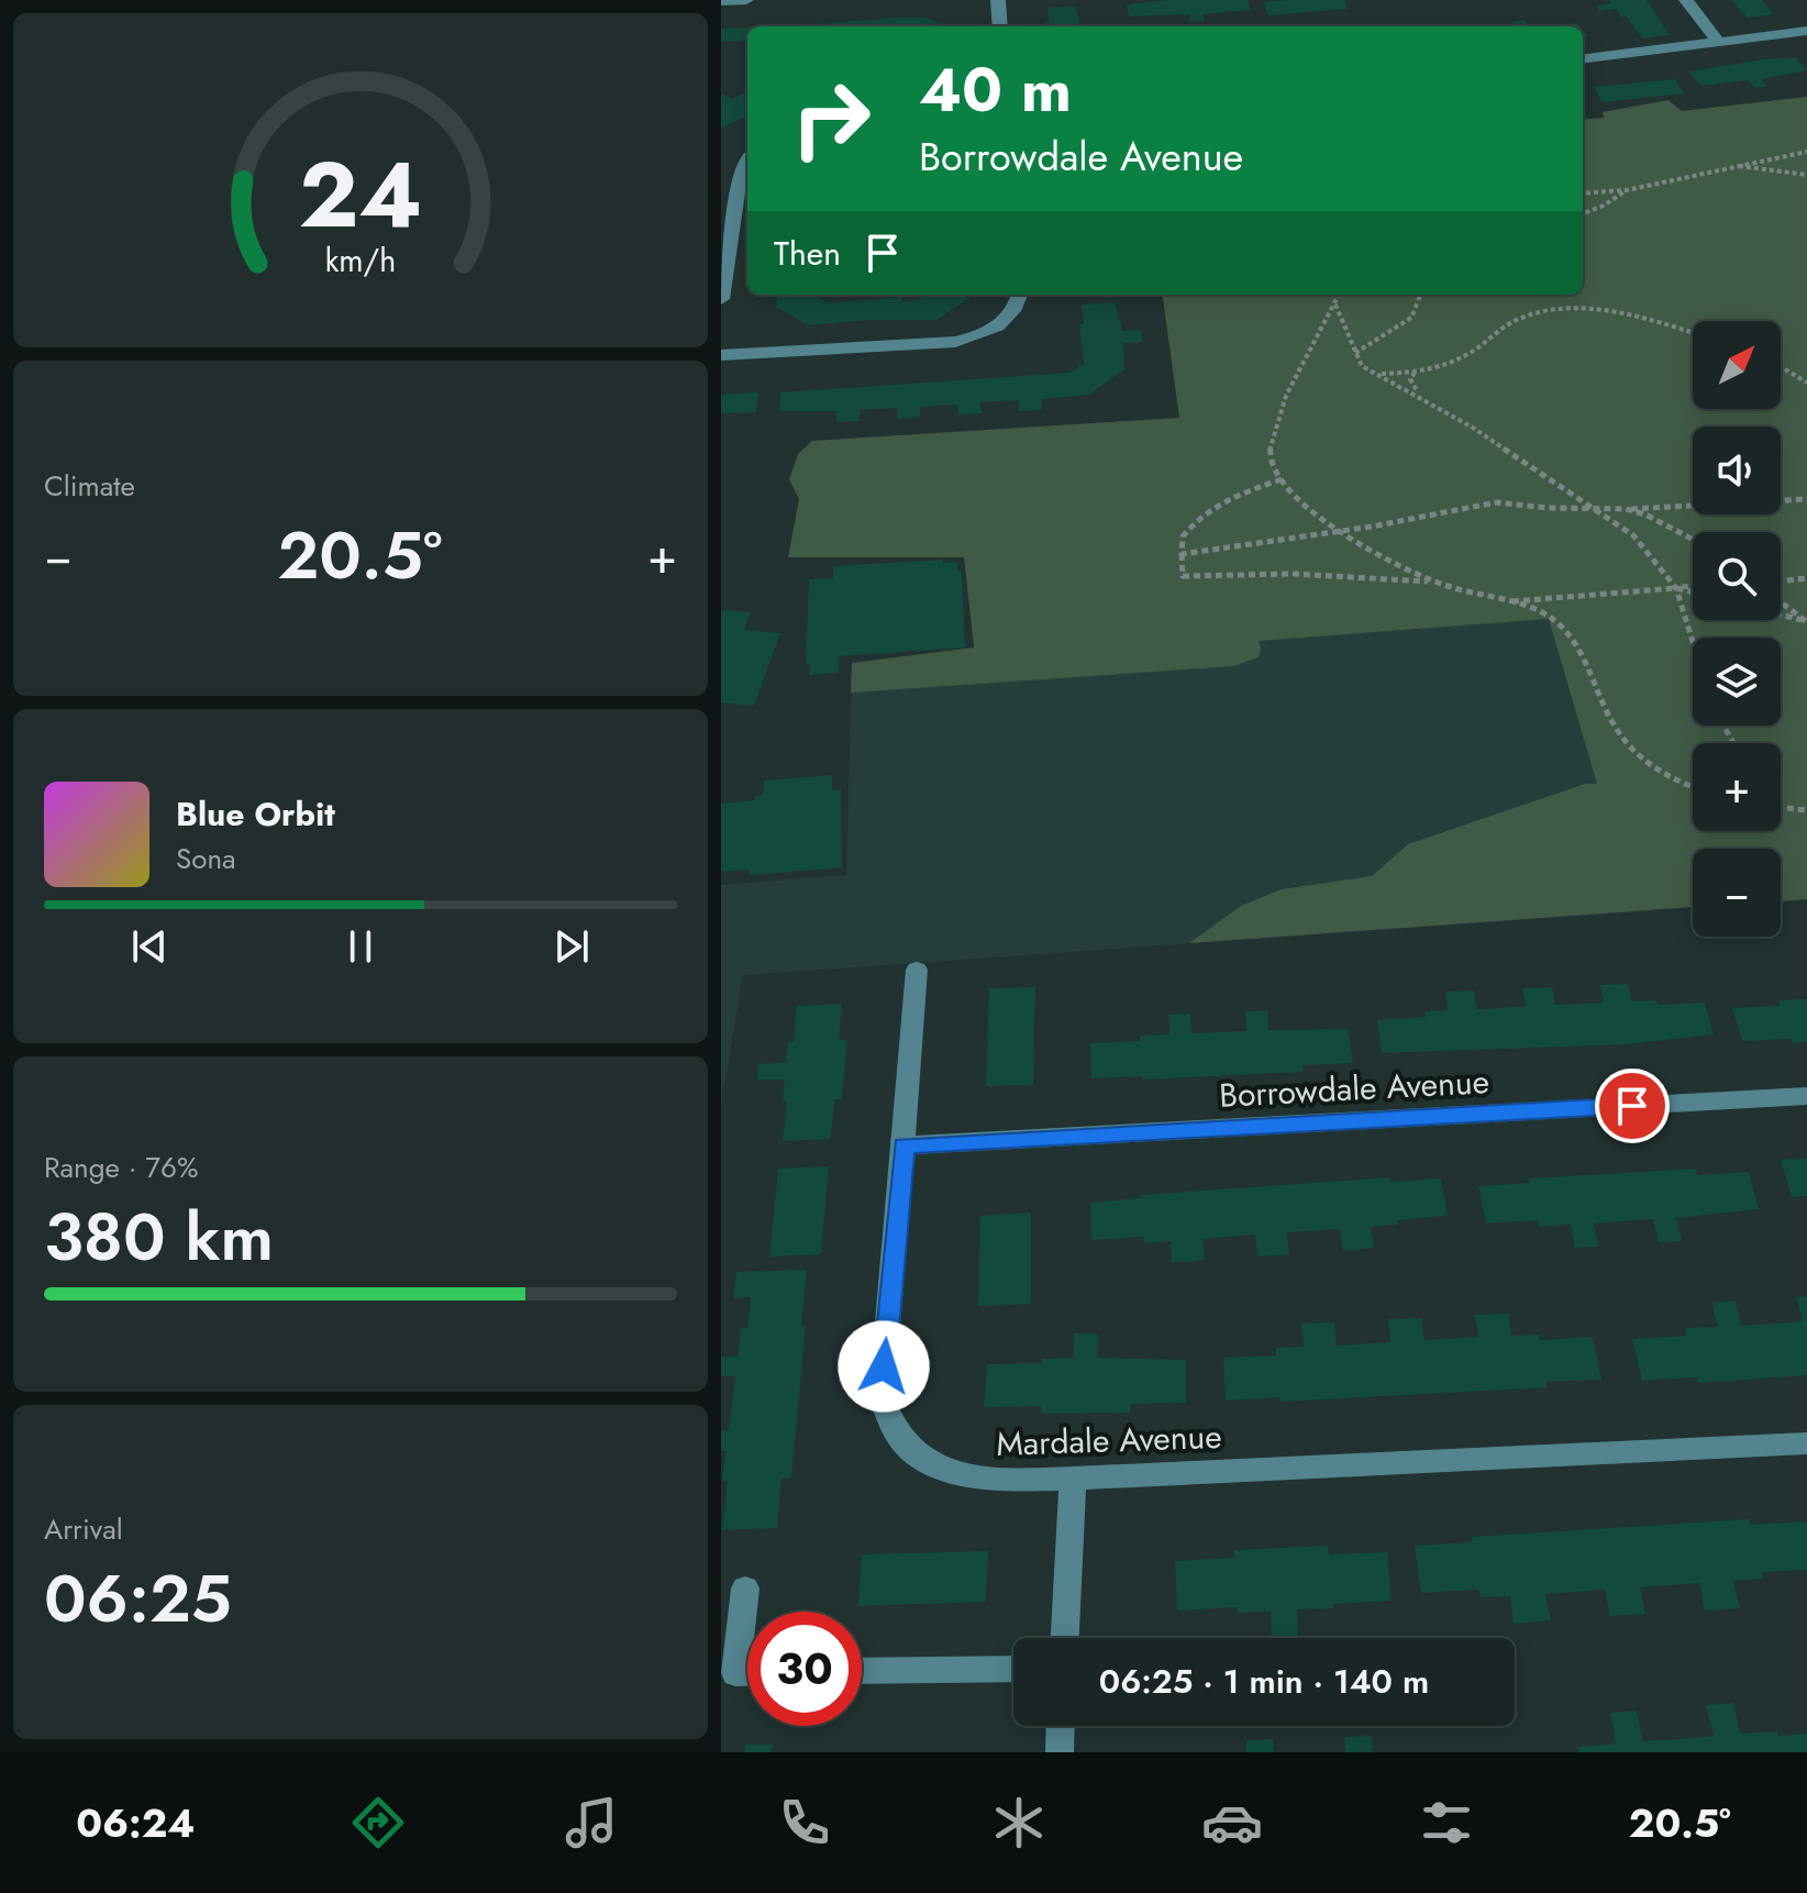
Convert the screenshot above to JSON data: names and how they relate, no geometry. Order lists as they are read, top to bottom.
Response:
{
  "streets": {
    "street": ["Borrowdale Avenue", "Mardale Avenue"]
  },
  "crossings": [
    ["Borrowdale Avenue", "Mardale Avenue"]
  ],
  "north": "top right",
  "page": {
    "turn": ["40 m", "Borrowdale Avenue"],
    "then": "Then",
    "map_buttons": ["+", "−"],
    "tile": [
      "Climate",
      ["Range · 76%", "380 km"],
      ["Arrival", "06:25"]
    ],
    "heat": ["−", "20.5°", "+"],
    "song": ["Blue Orbit", "Sona"],
    "limit": "30",
    "trip": "06:25 · 1 min · 140 m",
    "tabs": ["06:24", "20.5°"],
    "gauge": ["24", "km/h"]
  }
}
